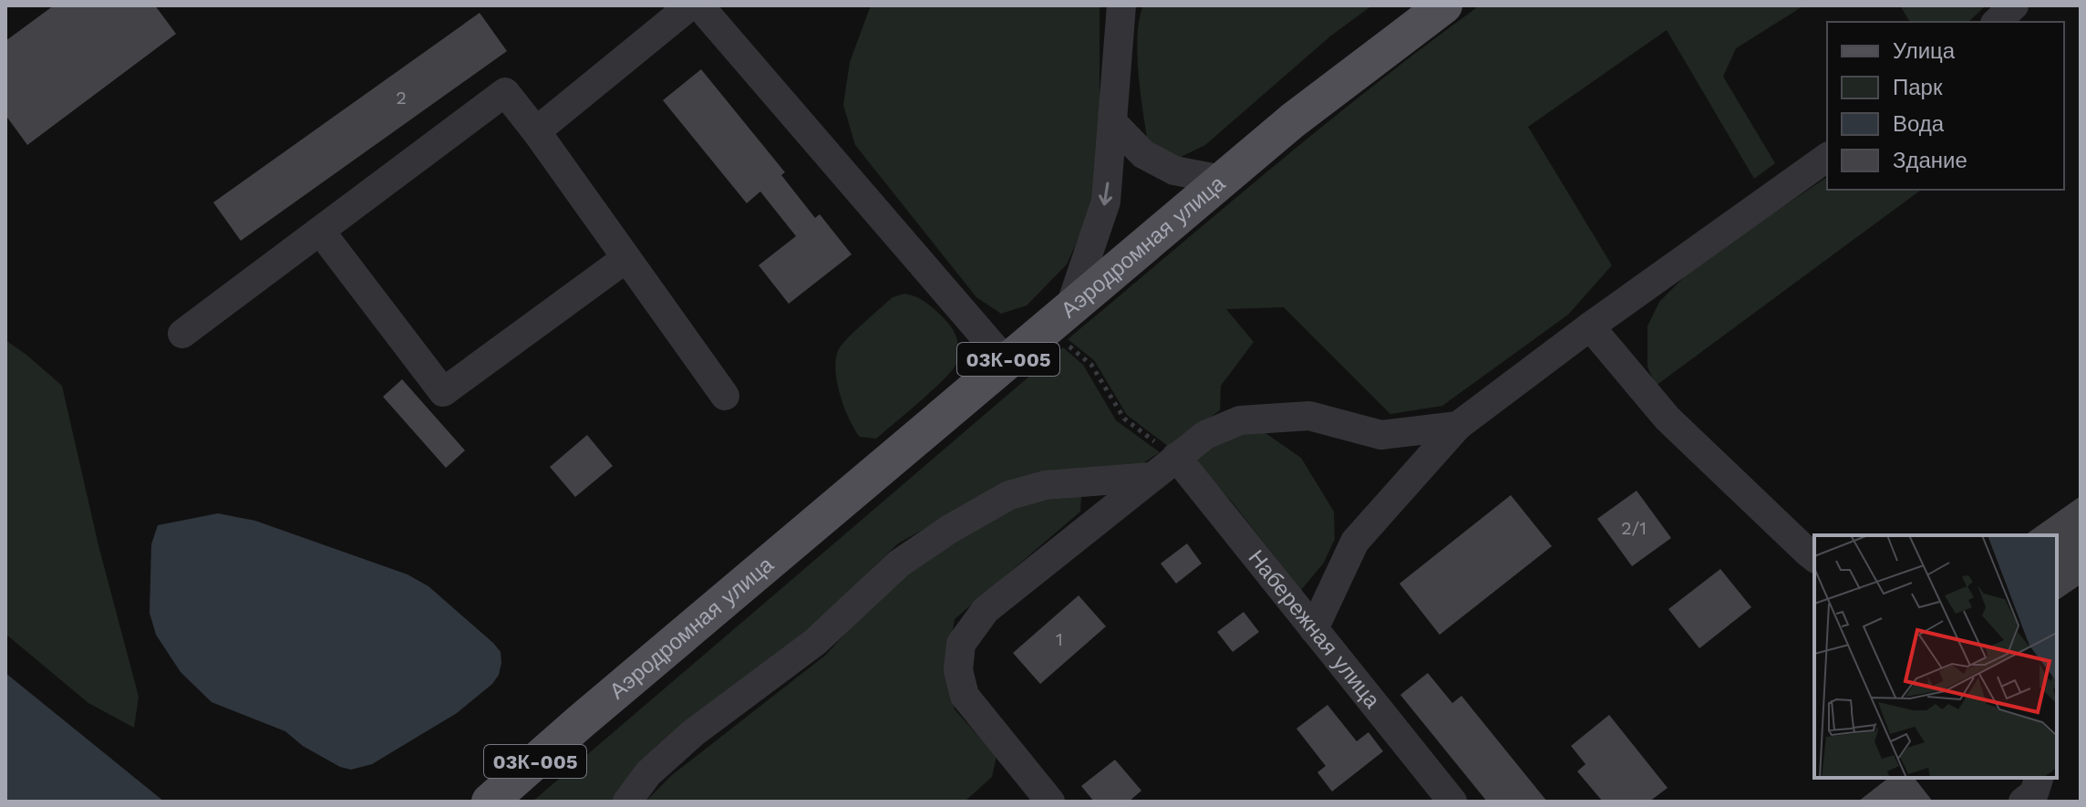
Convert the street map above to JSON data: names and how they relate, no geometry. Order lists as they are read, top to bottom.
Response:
{
  "streets": {
    "main road": ["Аэродромная улица", "03К-005"],
    "street": ["Набережная улица"]
  },
  "house_numbers": ["2", "2/1", "1"],
  "legend": [
    "Улица",
    "Парк",
    "Вода",
    "Здание"
  ]
}
